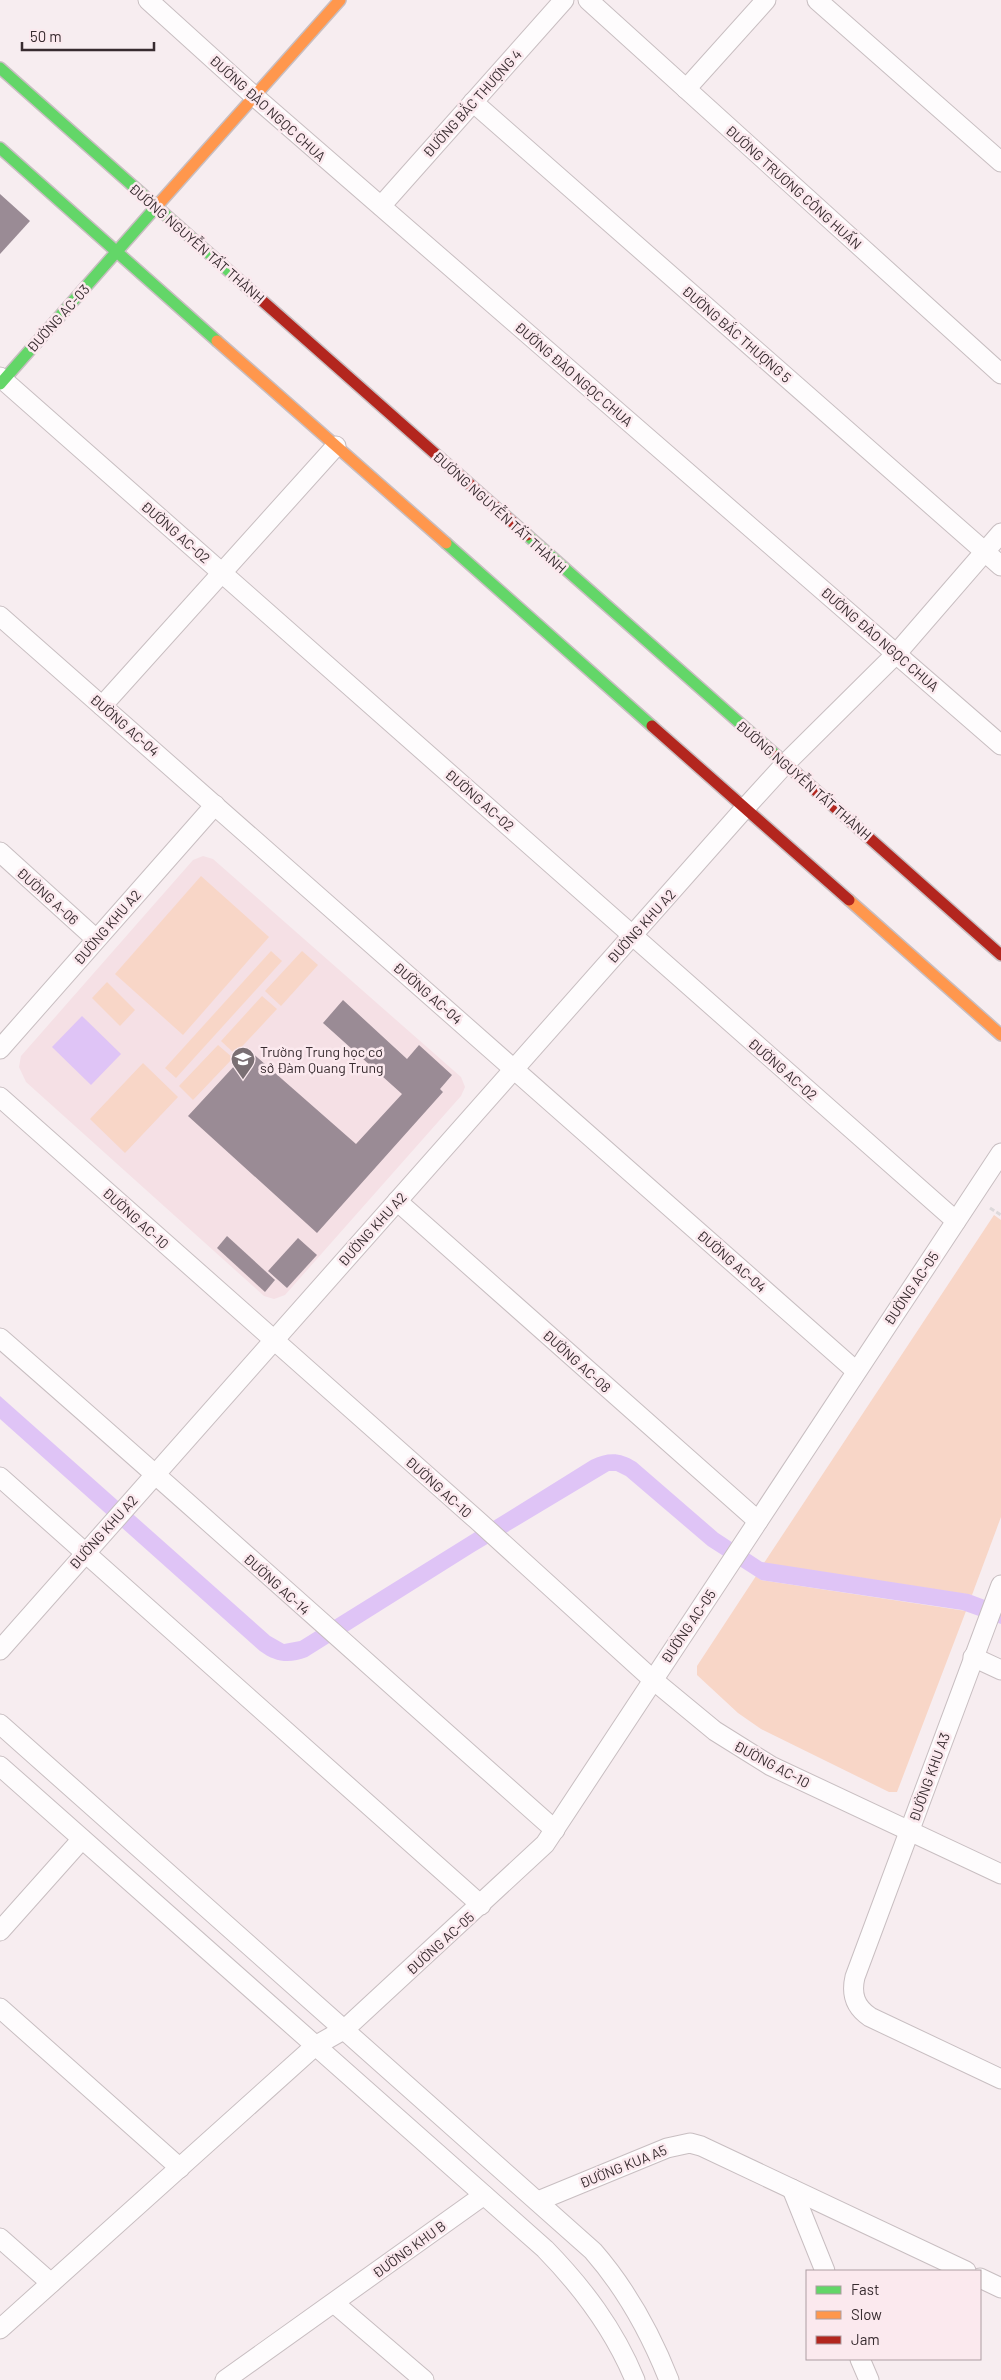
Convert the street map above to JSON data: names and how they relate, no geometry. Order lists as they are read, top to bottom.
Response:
{
  "streets": {
    "main road": ["ĐƯỜNG NGUYỄN TẤT THÀNH", "ĐƯỜNG AC-03"],
    "street": [
      "ĐƯỜNG BẮC THƯỢNG 4",
      "ĐƯỜNG ĐÀO NGỌC CHUA",
      "ĐƯỜNG TRƯƠNG CÔNG HUẤN",
      "ĐƯỜNG BẮC THƯỢNG 5",
      "ĐƯỜNG AC-02",
      "ĐƯỜNG AC-04",
      "ĐƯỜNG A-06",
      "ĐƯỜNG KHU A2",
      "ĐƯỜNG AC-10",
      "ĐƯỜNG AC-05",
      "ĐƯỜNG AC-08",
      "ĐƯỜNG AC-14",
      "ĐƯỜNG KHU A3",
      "ĐƯỜNG KUA A5",
      "ĐƯỜNG KHU B"
    ]
  },
  "crossings": [
    ["ĐƯỜNG BẮC THƯỢNG 4", "ĐƯỜNG ĐÀO NGỌC CHUA"],
    ["ĐƯỜNG BẮC THƯỢNG 4", "ĐƯỜNG BẮC THƯỢNG 5"],
    ["ĐƯỜNG ĐÀO NGỌC CHUA", "ĐƯỜNG AC-03"],
    ["ĐƯỜNG ĐÀO NGỌC CHUA", "ĐƯỜNG KHU A2"],
    ["ĐƯỜNG NGUYỄN TẤT THÀNH", "ĐƯỜNG AC-03"],
    ["ĐƯỜNG NGUYỄN TẤT THÀNH", "ĐƯỜNG KHU A2"],
    ["ĐƯỜNG AC-03", "ĐƯỜNG AC-02"],
    ["ĐƯỜNG BẮC THƯỢNG 5", "ĐƯỜNG KHU A2"],
    ["ĐƯỜNG AC-02", "ĐƯỜNG KHU A2"],
    ["ĐƯỜNG AC-02", "ĐƯỜNG AC-05"],
    ["ĐƯỜNG AC-04", "ĐƯỜNG KHU A2"],
    ["ĐƯỜNG AC-04", "ĐƯỜNG AC-05"],
    ["ĐƯỜNG A-06", "ĐƯỜNG KHU A2"],
    ["ĐƯỜNG KHU A2", "ĐƯỜNG AC-10"],
    ["ĐƯỜNG KHU A2", "ĐƯỜNG AC-08"],
    ["ĐƯỜNG KHU A2", "ĐƯỜNG AC-14"],
    ["ĐƯỜNG AC-10", "ĐƯỜNG AC-05"],
    ["ĐƯỜNG AC-10", "ĐƯỜNG KHU A3"],
    ["ĐƯỜNG AC-05", "ĐƯỜNG AC-08"],
    ["ĐƯỜNG AC-05", "ĐƯỜNG AC-14"]
  ],
  "places": {
    "school or university": ["Trường Trung học cơ sở Đàm Quang Trung"]
  },
  "legend": ["Fast", "Slow", "Jam"],
  "scale_bar": "50 m"
}
